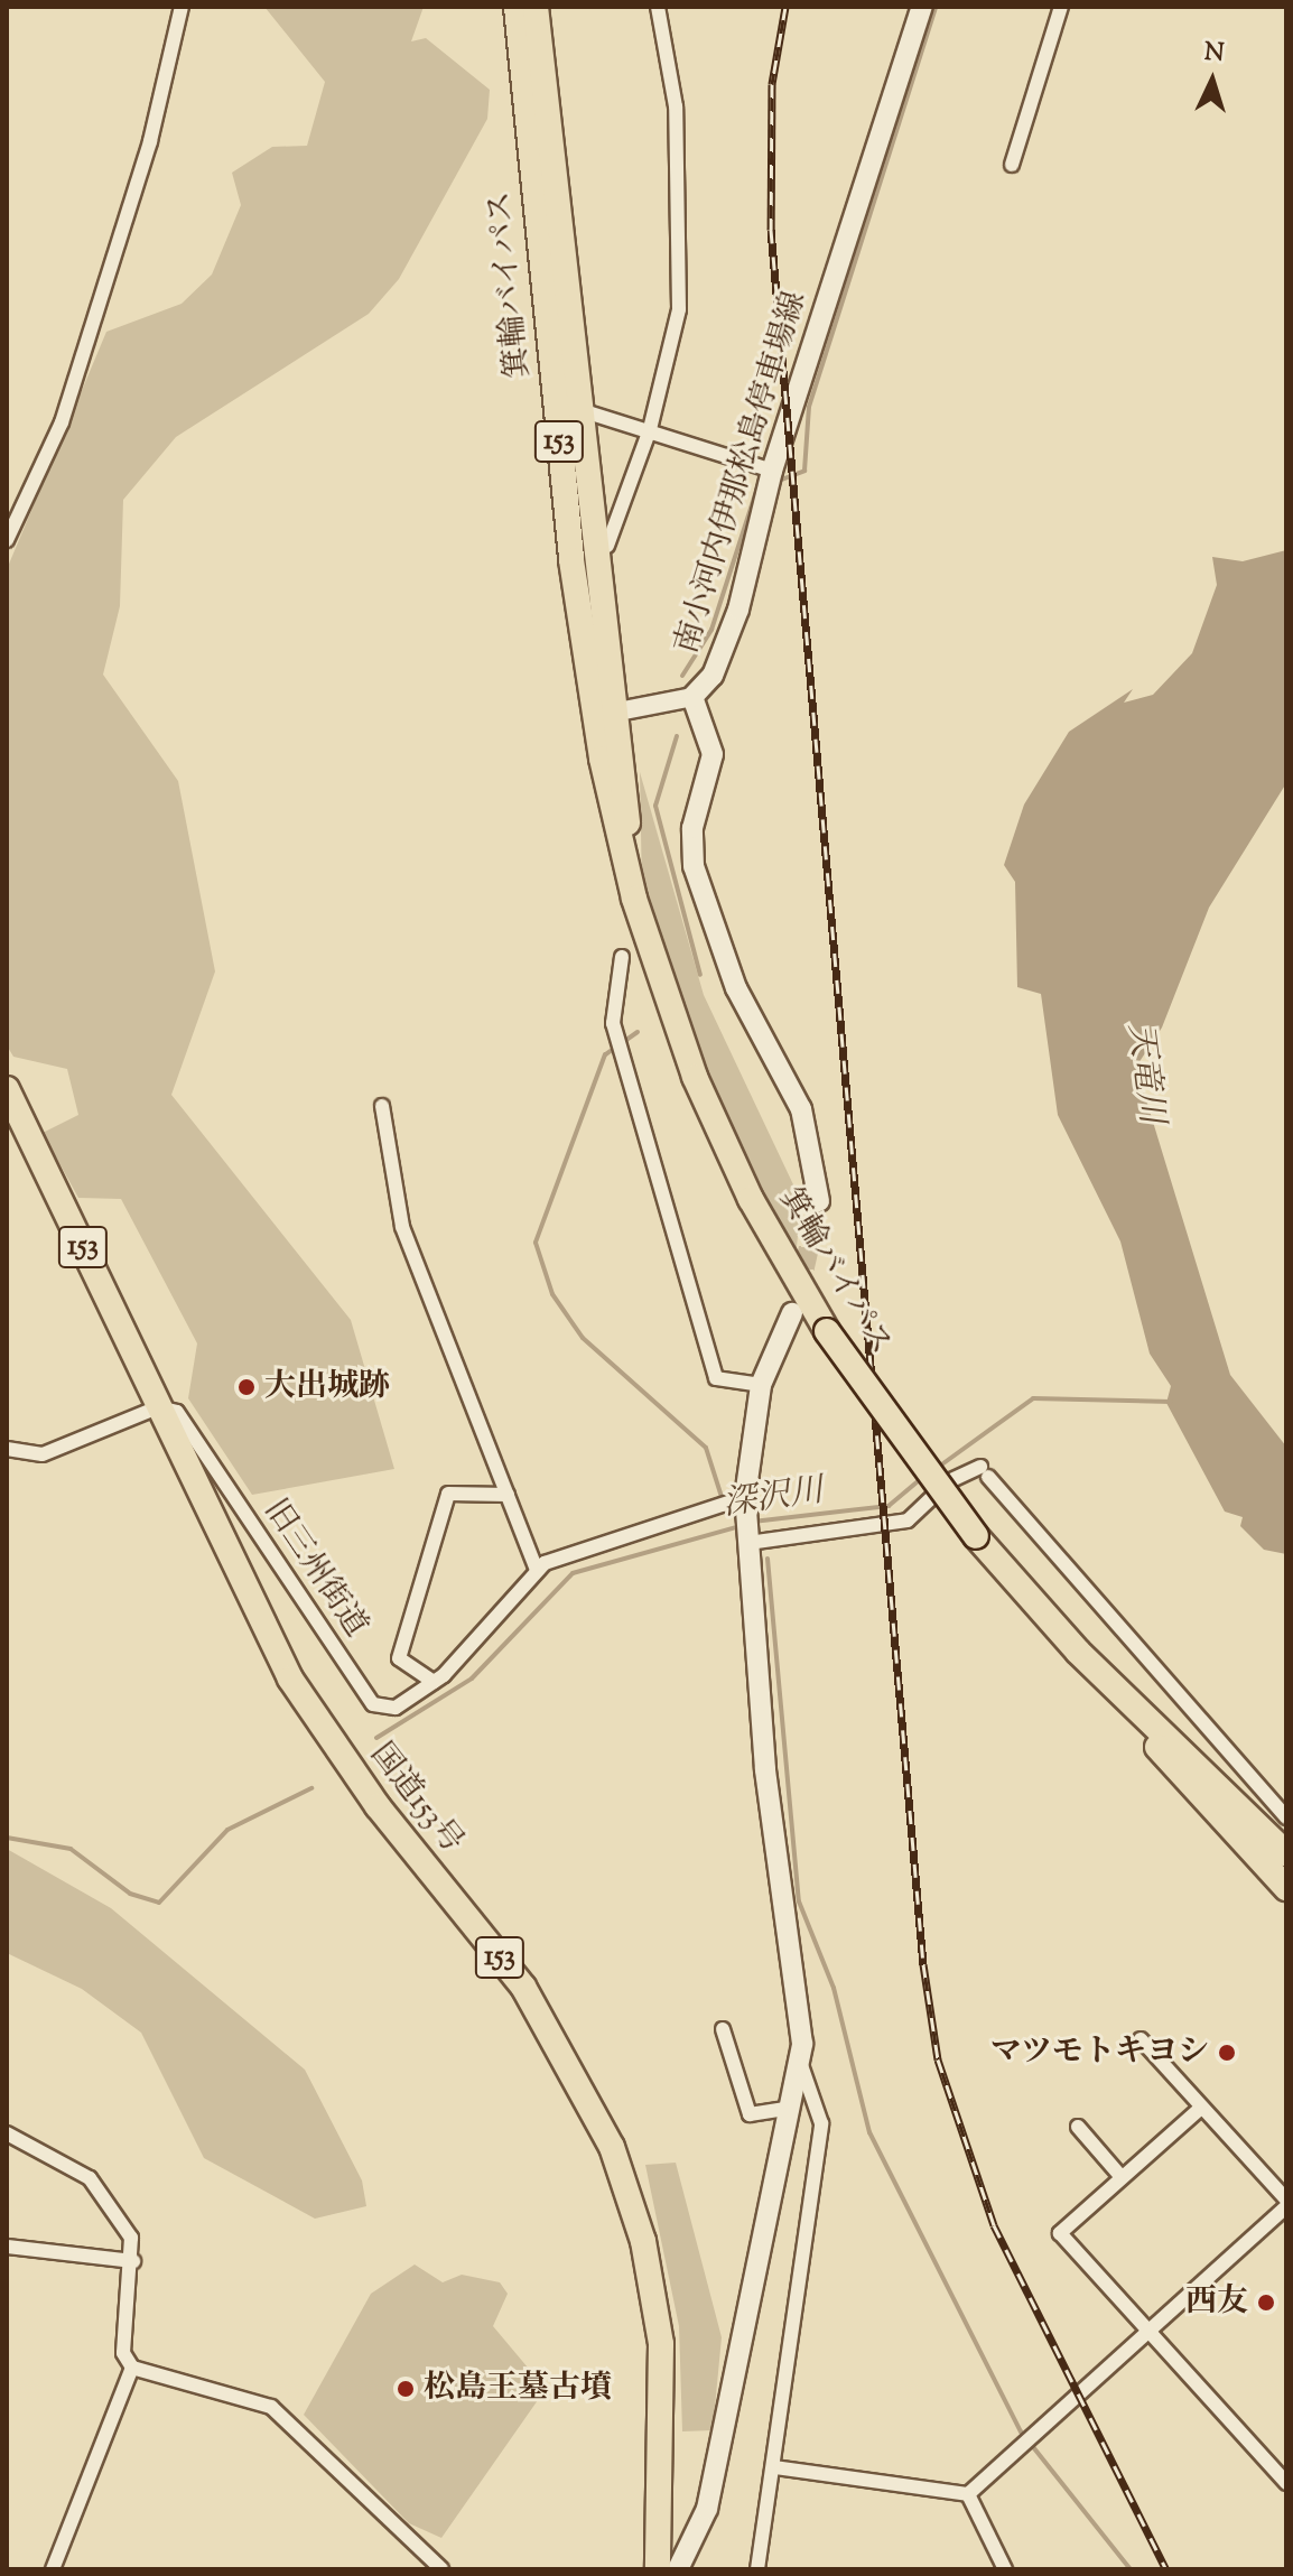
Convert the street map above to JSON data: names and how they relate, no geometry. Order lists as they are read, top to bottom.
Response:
{
  "streets": {
    "highway": ["箕輪バイパス", "153", "国道153号"],
    "main road": ["南小河内伊那松島停車場線"],
    "street": ["旧三州街道"]
  },
  "crossings": [
    ["旧三州街道", "国道153号"]
  ],
  "water": ["天竜川", "深沢川"],
  "places": [
    "大出城跡",
    "マツモトキヨシ",
    "西友",
    "松島王墓古墳"
  ],
  "north": "top"
}
